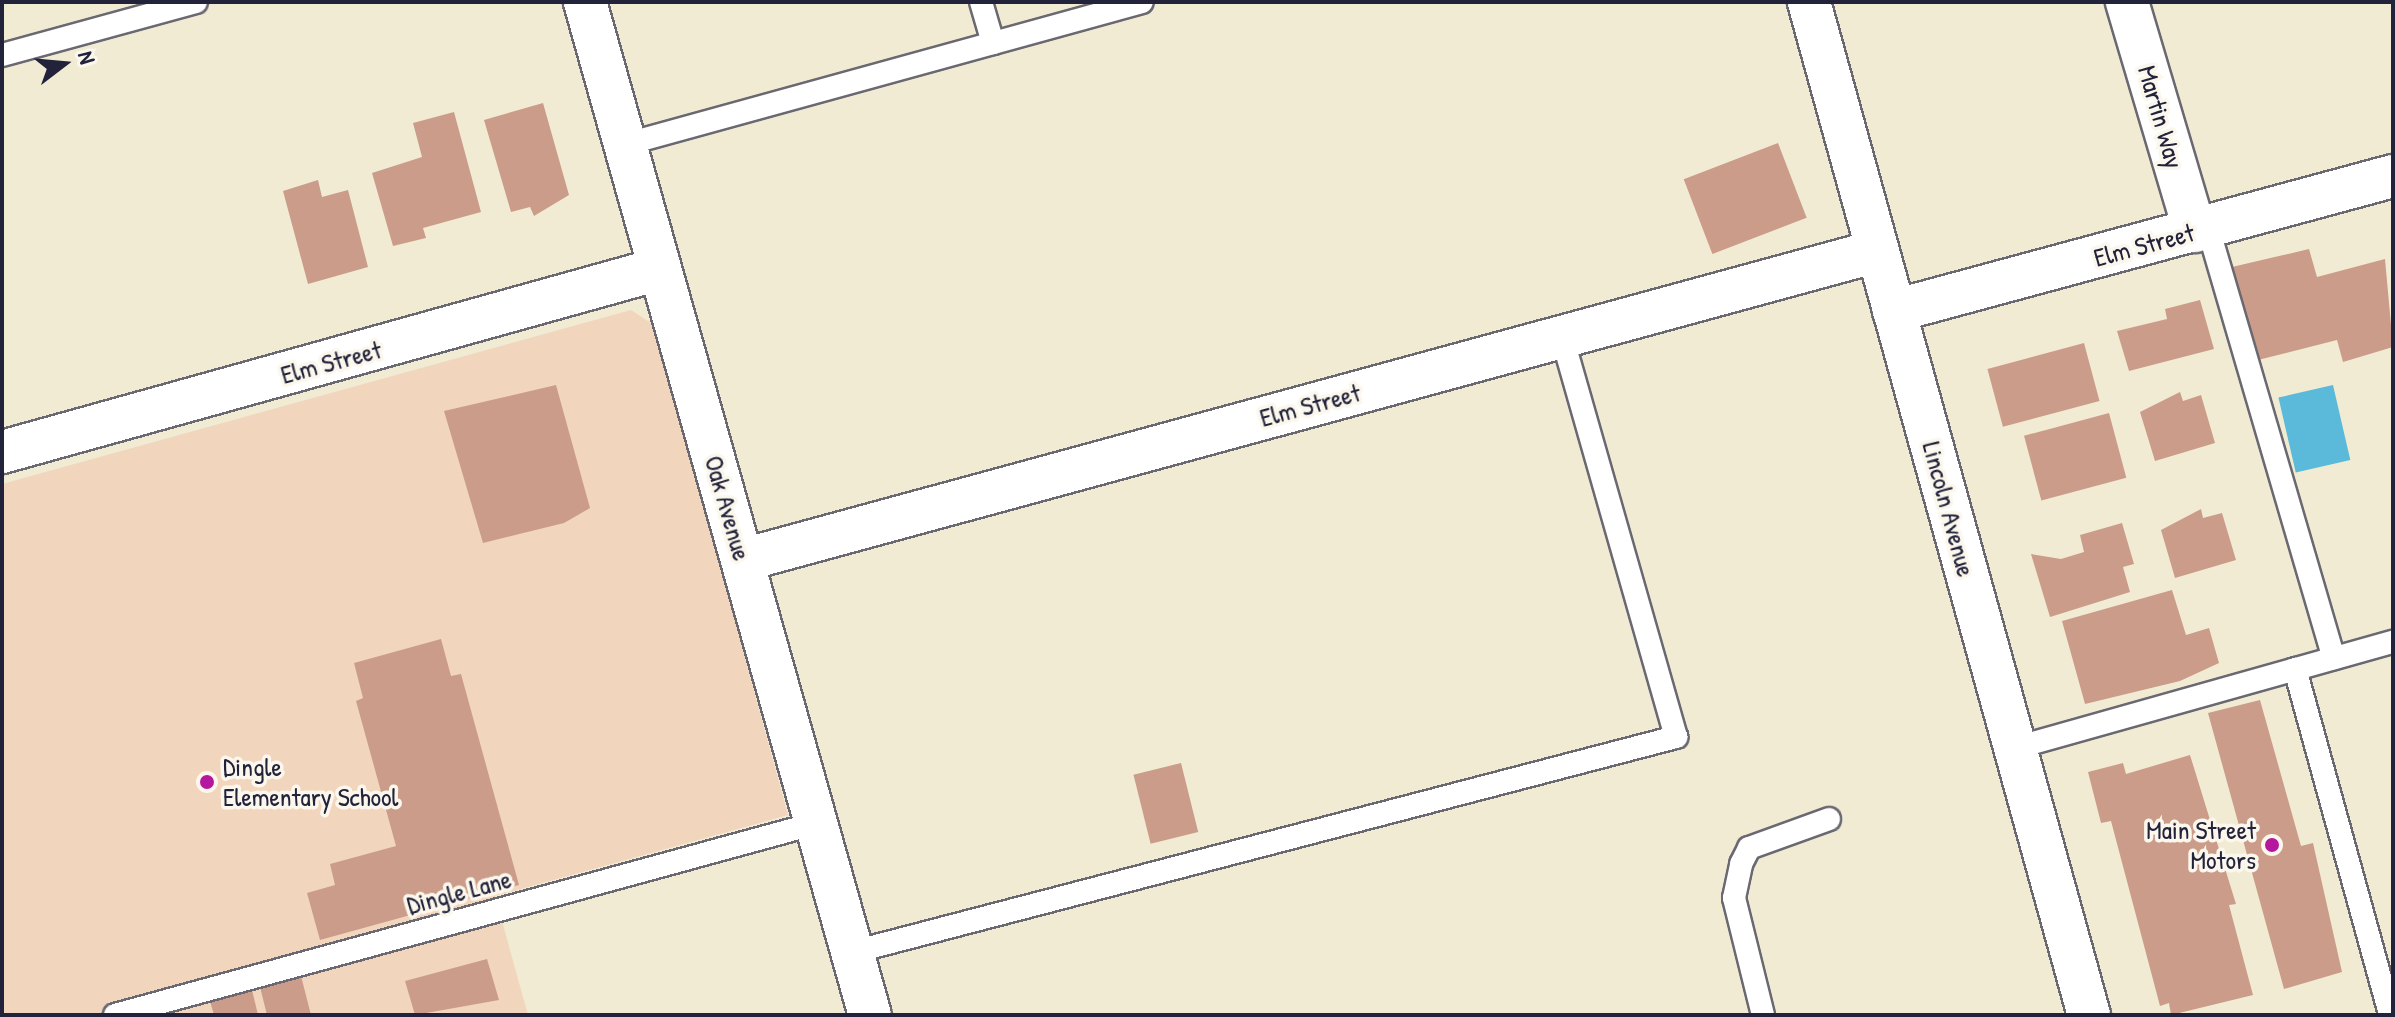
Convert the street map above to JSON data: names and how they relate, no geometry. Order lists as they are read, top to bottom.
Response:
{
  "streets": {
    "street": [
      "Martin Way",
      "Elm Street",
      "Oak Avenue",
      "Lincoln Avenue"
    ],
    "lane": ["Dingle Lane"]
  },
  "crossings": [
    ["Martin Way", "Elm Street"],
    ["Elm Street", "Oak Avenue"],
    ["Elm Street", "Lincoln Avenue"],
    ["Oak Avenue", "Dingle Lane"]
  ],
  "places": ["Dingle Elementary School", "Main Street Motors"],
  "north": "right"
}
